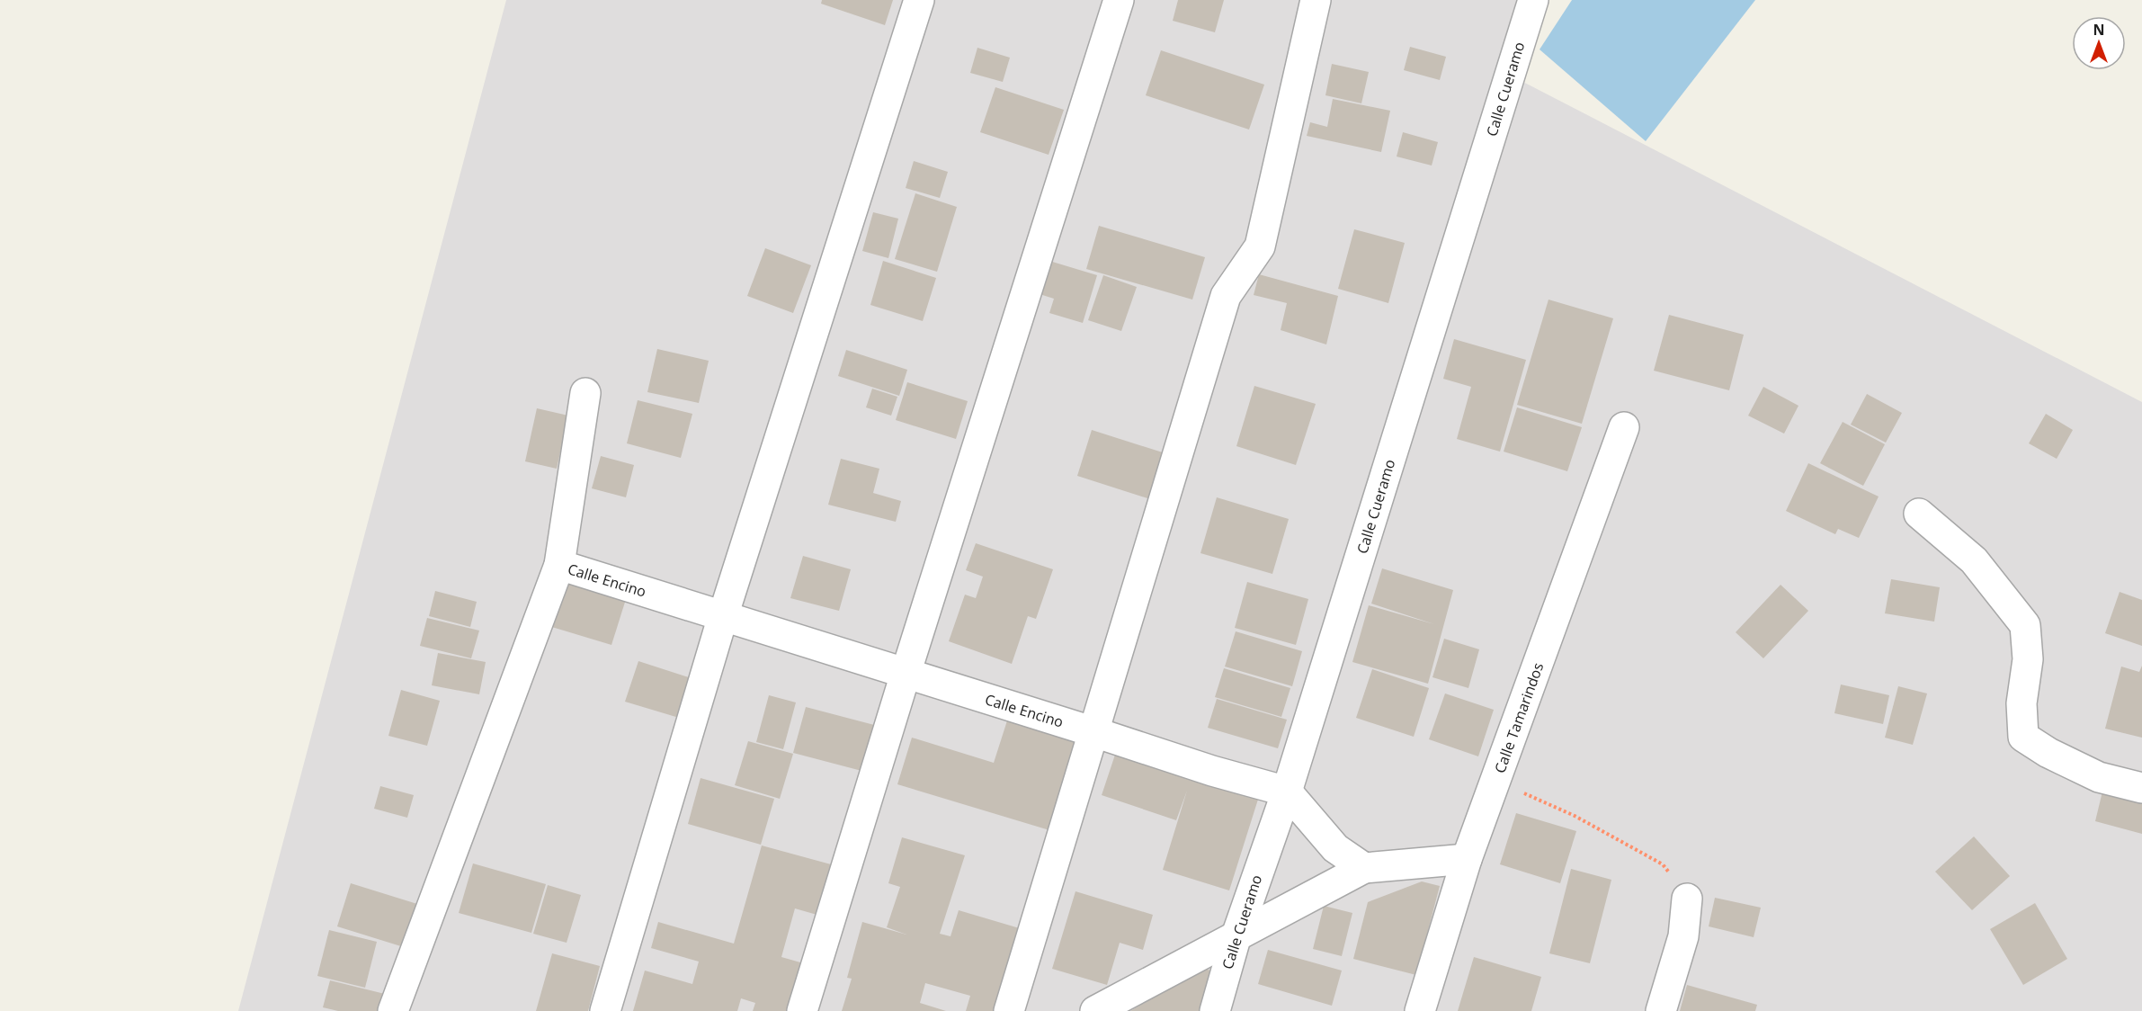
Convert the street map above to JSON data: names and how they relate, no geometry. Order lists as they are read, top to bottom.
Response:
{
  "streets": {
    "street": ["Calle Cueramo", "Calle Encino", "Calle Tamarindos"]
  },
  "crossings": [
    ["Calle Cueramo", "Calle Encino"]
  ],
  "north": "top"
}
